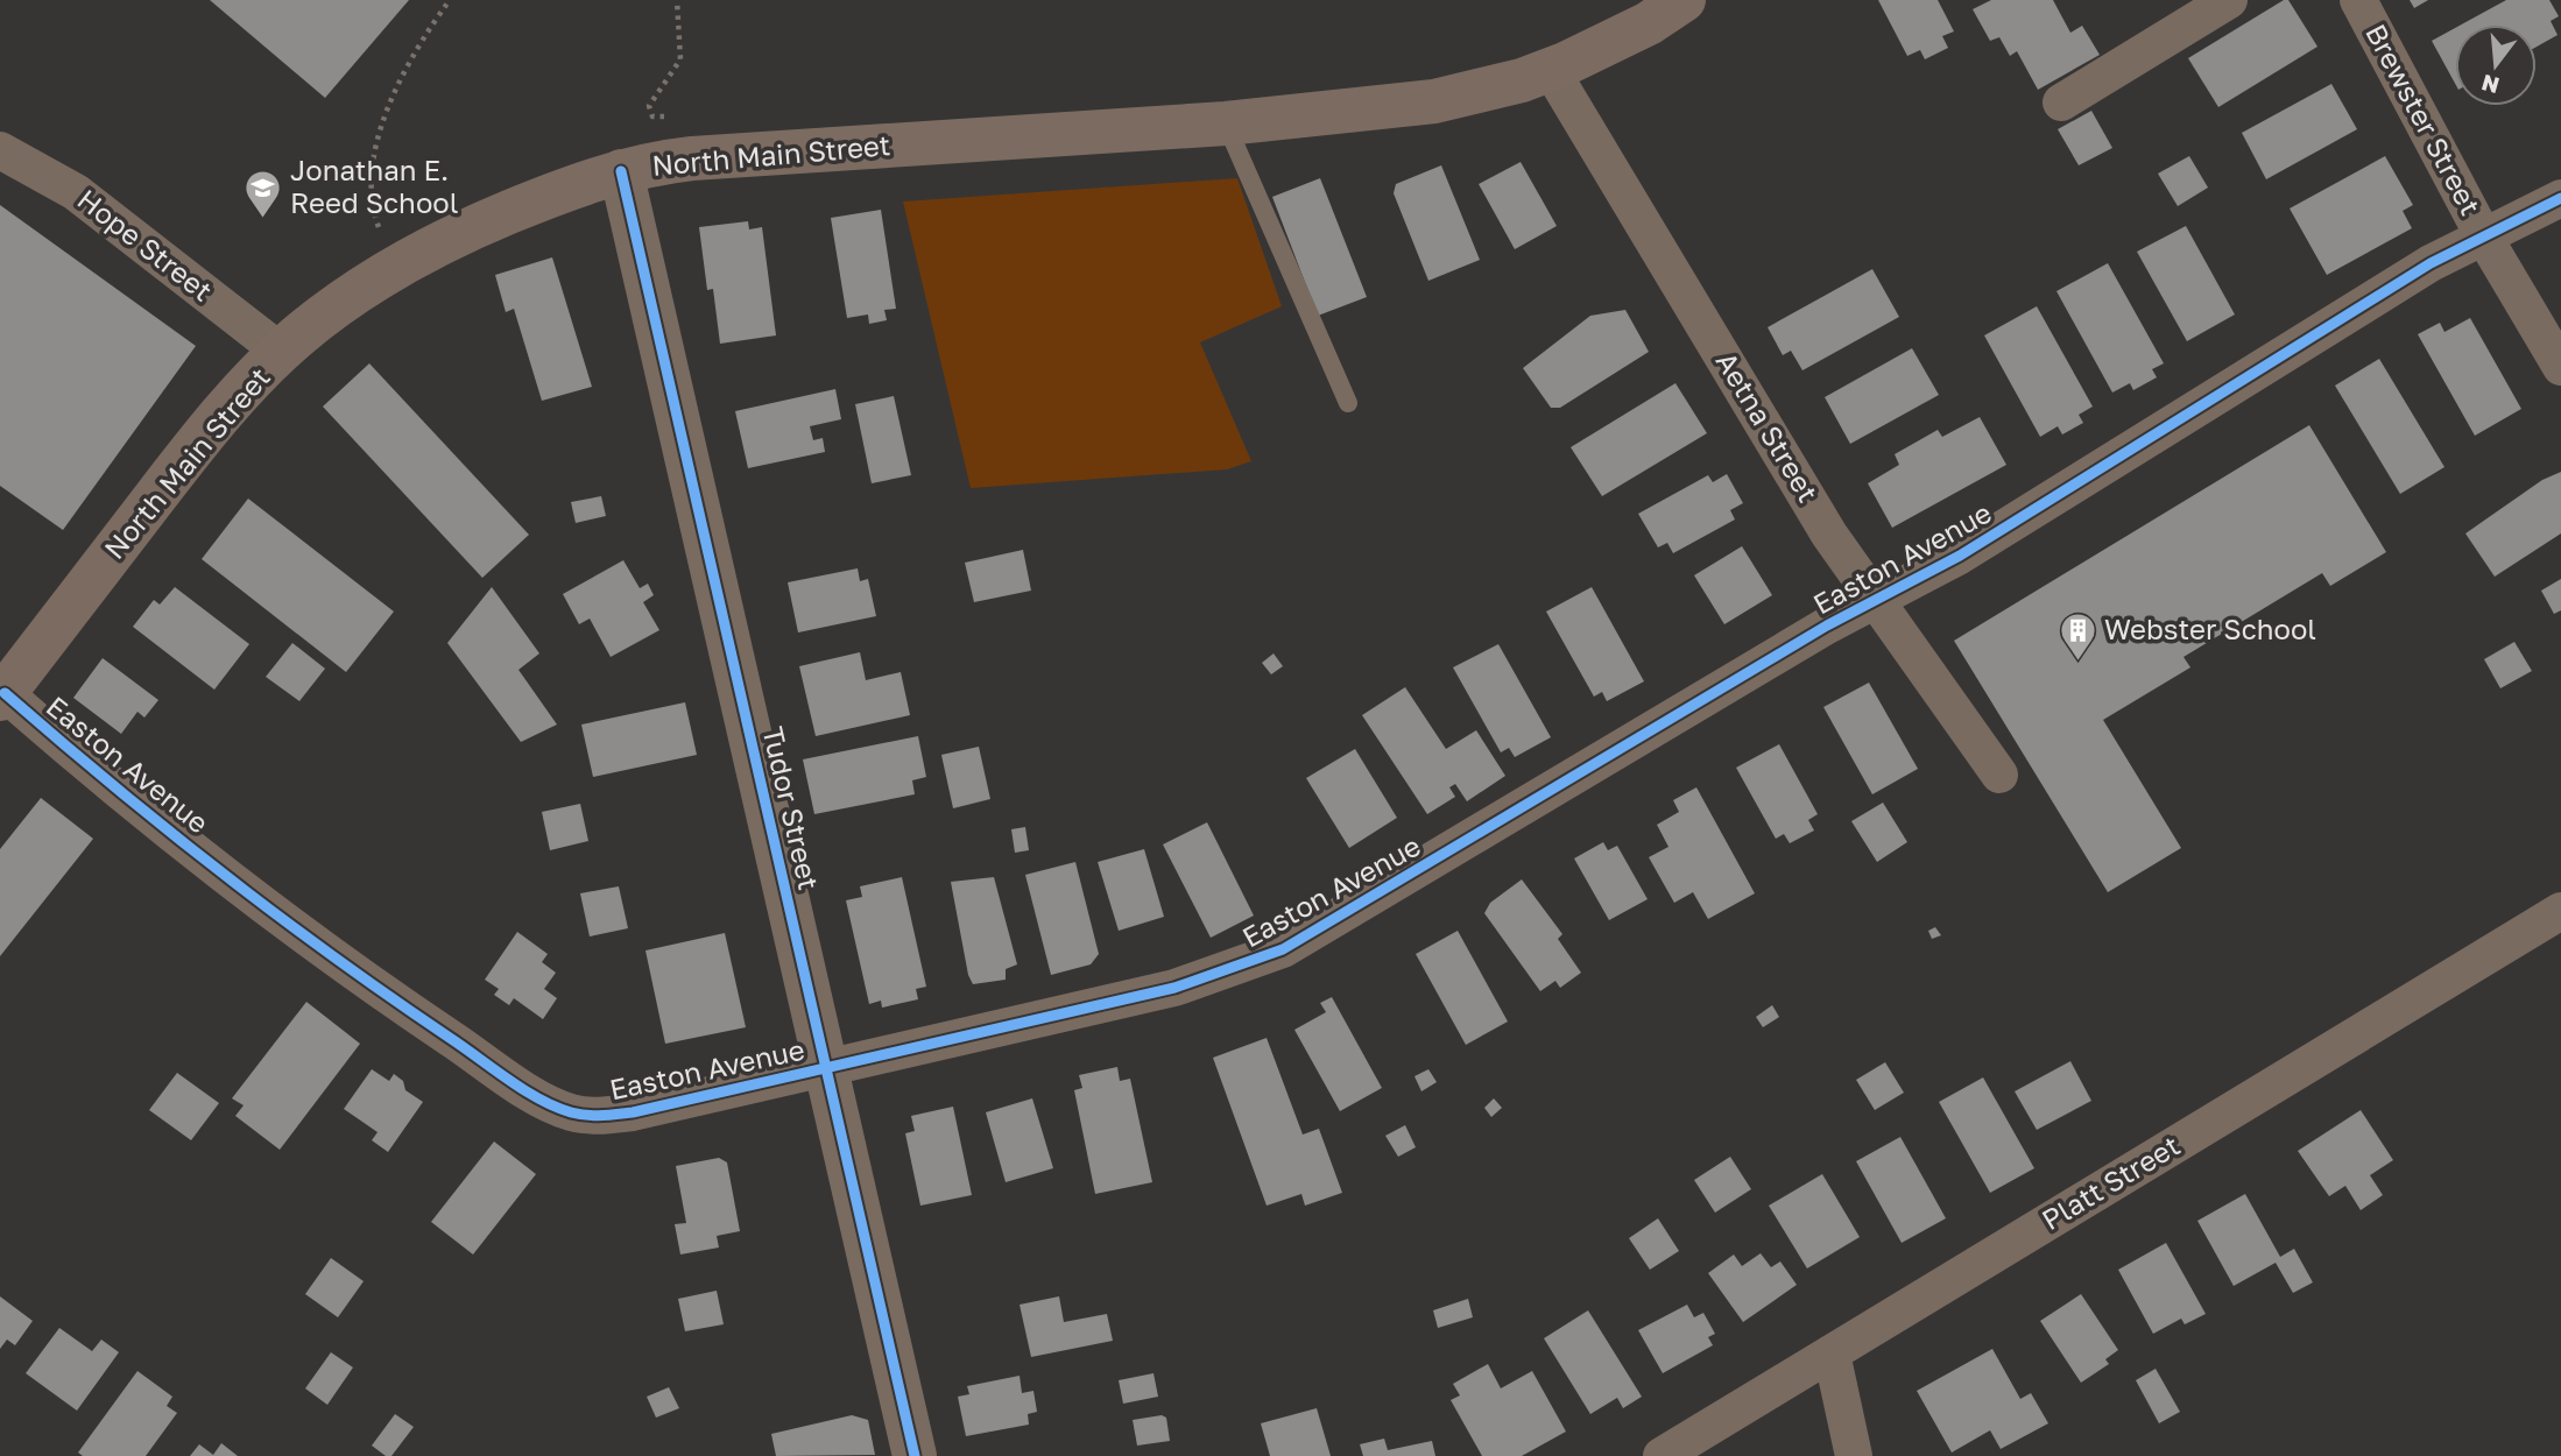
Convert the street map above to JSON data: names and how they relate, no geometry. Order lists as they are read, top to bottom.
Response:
{
  "streets": {
    "main road": ["North Main Street"],
    "street": [
      "Brewster Street",
      "Hope Street",
      "Aetna Street",
      "Easton Avenue",
      "Tudor Street",
      "Platt Street"
    ]
  },
  "crossings": [
    ["Brewster Street", "Easton Avenue"],
    ["North Main Street", "Hope Street"],
    ["North Main Street", "Aetna Street"],
    ["North Main Street", "Easton Avenue"],
    ["North Main Street", "Tudor Street"],
    ["Aetna Street", "Easton Avenue"],
    ["Easton Avenue", "Tudor Street"]
  ],
  "places": {
    "school or university": ["Jonathan E. Reed School"],
    "building": ["Webster School"]
  },
  "north": "bottom"
}
